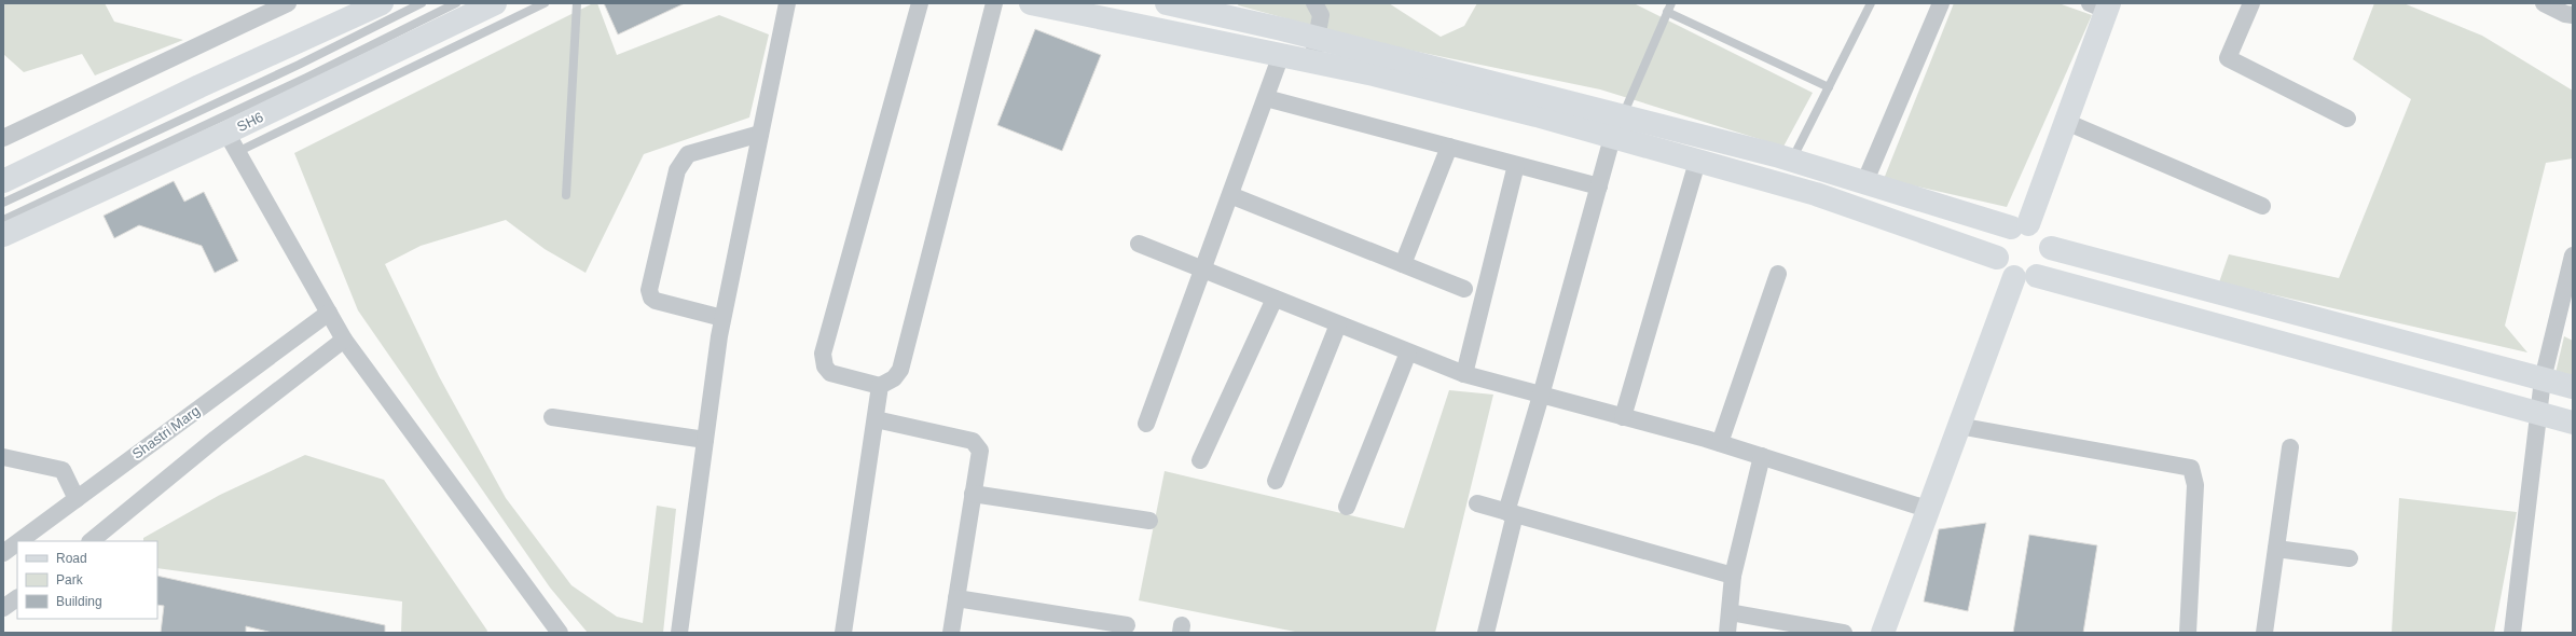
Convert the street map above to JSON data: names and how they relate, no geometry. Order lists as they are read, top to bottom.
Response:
{
  "streets": {
    "street": ["SH6", "Shastri Marg"]
  },
  "legend": ["Road", "Park", "Building"]
}
